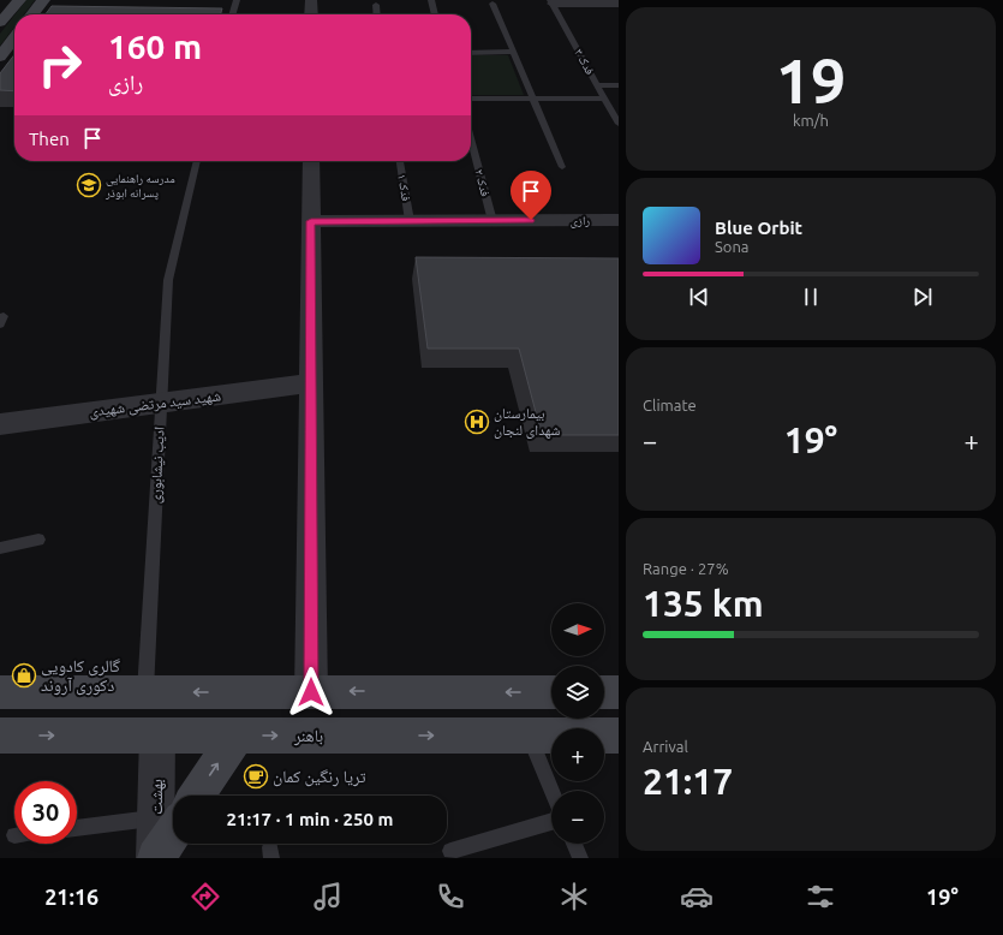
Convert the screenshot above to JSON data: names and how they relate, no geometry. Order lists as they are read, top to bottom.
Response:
{
  "streets": {
    "main road": ["باهنر"],
    "street": ["رازی", "شهید سید مرتضی شهیدی", "بهشت"],
    "lane": [
      "فدک ۳",
      "فدک ۲",
      "فدک ۱",
      "ادیب نیشابوری"
    ]
  },
  "crossings": [
    ["فدک ۲", "رازی"],
    ["فدک ۱", "رازی"],
    ["شهید سید مرتضی شهیدی", "ادیب نیشابوری"],
    ["باهنر", "بهشت"]
  ],
  "places": {
    "school or university": ["مدرسه راهنمایی پسرانه ابوذر"],
    "hospital": ["بیمارستان شهدای لنجان"],
    "shop": ["گالری کادویی دکوری آروند"],
    "cafe": ["تریا رنگین کمان"]
  },
  "north": "right",
  "page": {
    "tile": [
      ["19", "km/h"],
      "Climate",
      ["Range · 27%", "135 km"],
      ["Arrival", "21:17"]
    ],
    "turn": ["160 m", "رازی"],
    "then": "Then",
    "song": ["Blue Orbit", "Sona"],
    "heat": ["−", "19°", "+"],
    "map_buttons": ["+", "−"],
    "limit": "30",
    "trip": "21:17 · 1 min · 250 m",
    "tabs": ["21:16", "19°"]
  }
}
